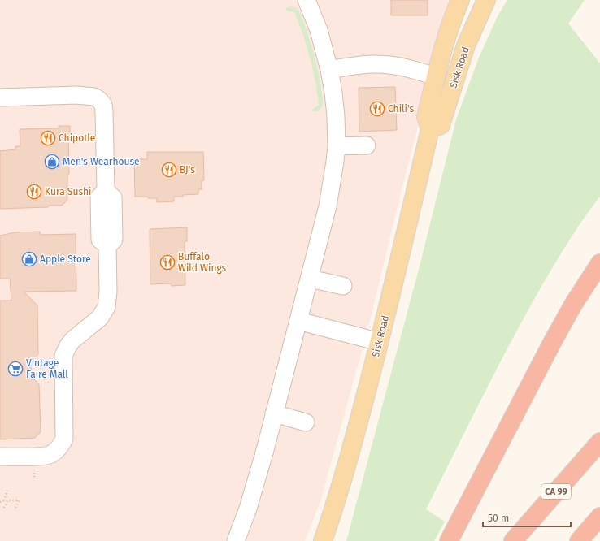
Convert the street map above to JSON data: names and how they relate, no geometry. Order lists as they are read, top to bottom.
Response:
{
  "streets": {
    "highway": ["CA 99"],
    "main road": ["Sisk Road"]
  },
  "places": {
    "restaurant": [
      "Chili's",
      "Chipotle",
      "BJ's",
      "Kura Sushi",
      "Buffalo Wild Wings"
    ],
    "shop": ["Men's Wearhouse", "Apple Store"],
    "supermarket": ["Vintage Faire Mall"]
  },
  "scale_bar": "50 m"
}
